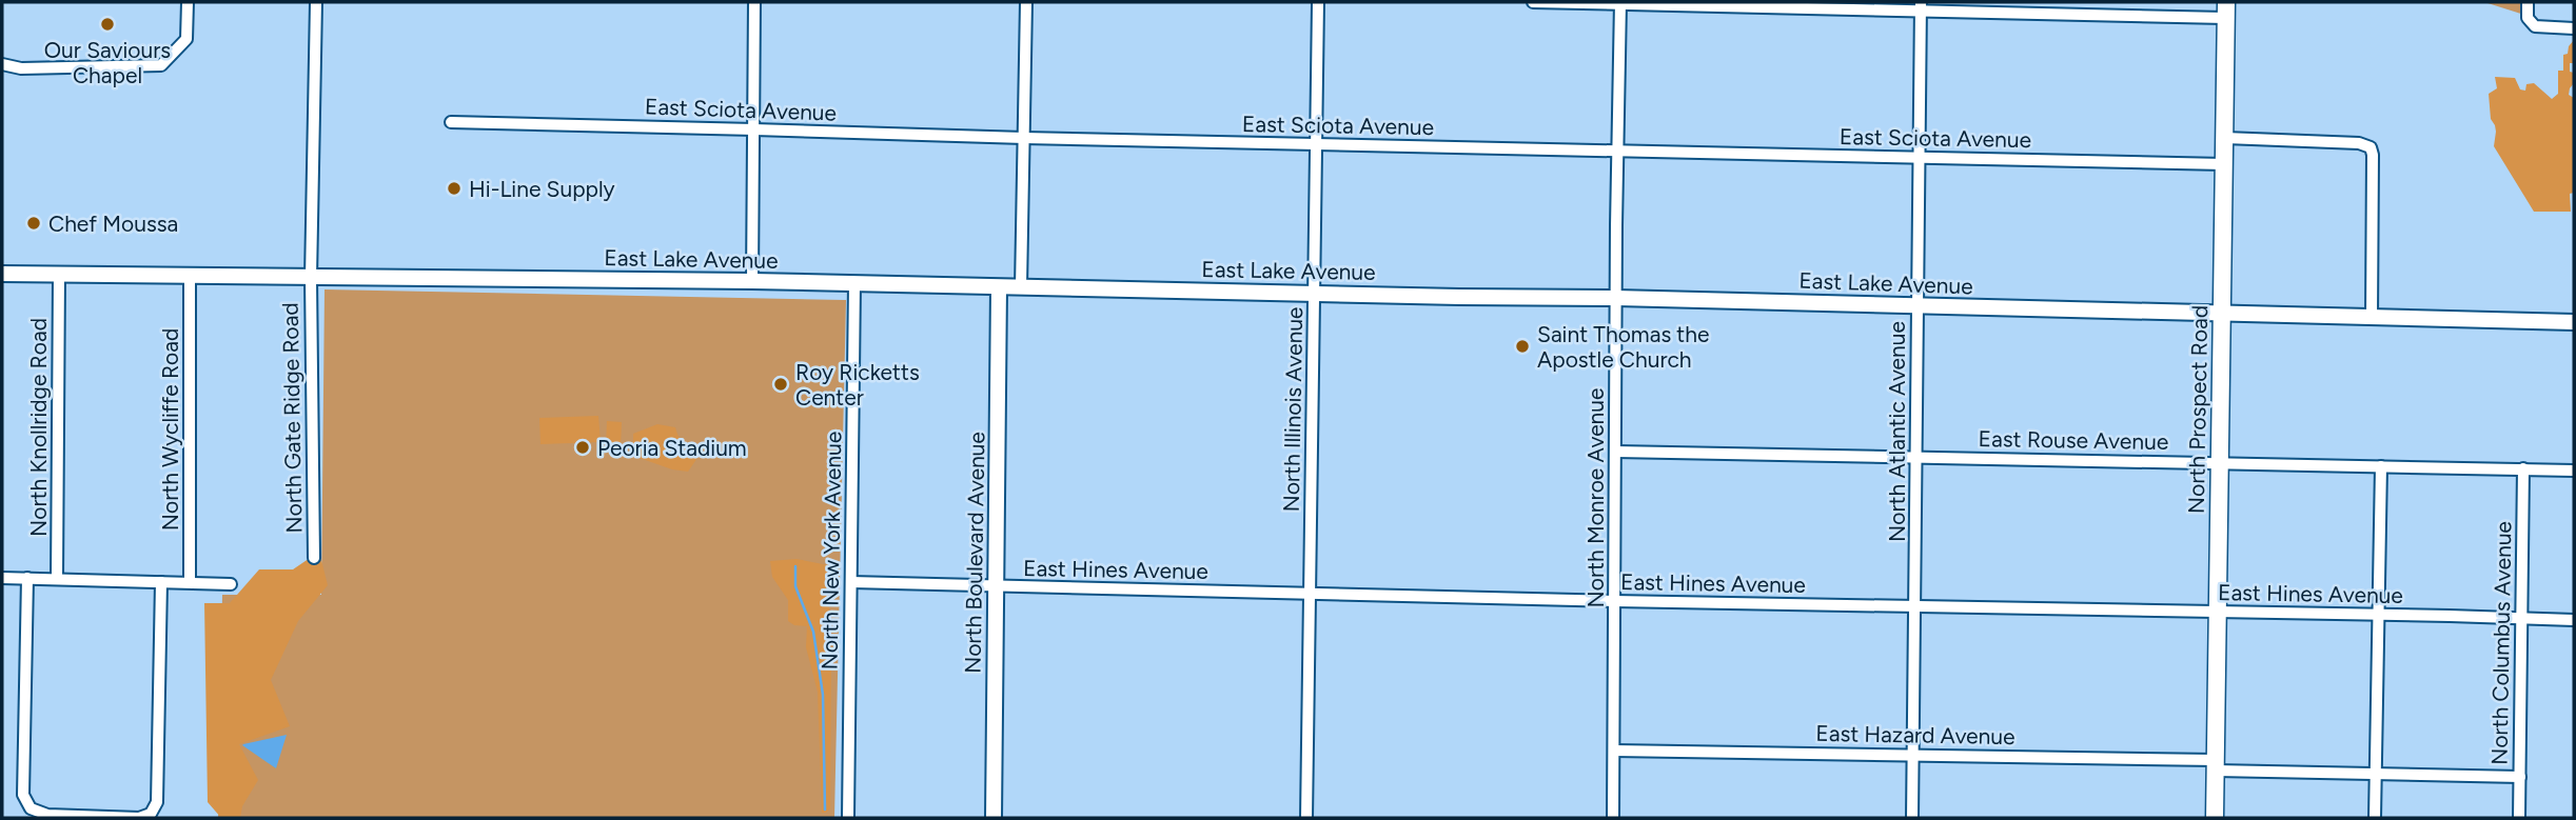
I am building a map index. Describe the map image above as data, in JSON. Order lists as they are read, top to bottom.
{
  "streets": {
    "main road": ["North Prospect Road"],
    "street": [
      "East Sciota Avenue",
      "East Lake Avenue",
      "North Illinois Avenue",
      "North Gate Ridge Road",
      "North Knollridge Road",
      "North Wycliffe Road",
      "North Atlantic Avenue",
      "East Rouse Avenue",
      "North Monroe Avenue",
      "North New York Avenue",
      "North Boulevard Avenue",
      "East Hines Avenue",
      "North Columbus Avenue",
      "East Hazard Avenue"
    ]
  },
  "crossings": [
    ["East Sciota Avenue", "North Illinois Avenue"],
    ["East Sciota Avenue", "North Prospect Road"],
    ["East Sciota Avenue", "North Atlantic Avenue"],
    ["East Sciota Avenue", "North Monroe Avenue"],
    ["East Lake Avenue", "North Illinois Avenue"],
    ["East Lake Avenue", "North Prospect Road"],
    ["East Lake Avenue", "North Gate Ridge Road"],
    ["East Lake Avenue", "North Knollridge Road"],
    ["East Lake Avenue", "North Wycliffe Road"],
    ["East Lake Avenue", "North Atlantic Avenue"],
    ["East Lake Avenue", "North Monroe Avenue"],
    ["East Lake Avenue", "North New York Avenue"],
    ["East Lake Avenue", "North Boulevard Avenue"],
    ["North Illinois Avenue", "East Hines Avenue"],
    ["North Prospect Road", "East Rouse Avenue"],
    ["North Prospect Road", "East Hines Avenue"],
    ["North Prospect Road", "East Hazard Avenue"],
    ["North Atlantic Avenue", "East Rouse Avenue"],
    ["North Atlantic Avenue", "East Hines Avenue"],
    ["North Atlantic Avenue", "East Hazard Avenue"],
    ["East Rouse Avenue", "North Monroe Avenue"],
    ["East Rouse Avenue", "North Columbus Avenue"],
    ["North Monroe Avenue", "East Hines Avenue"],
    ["North Monroe Avenue", "East Hazard Avenue"],
    ["North New York Avenue", "East Hines Avenue"],
    ["North Boulevard Avenue", "East Hines Avenue"],
    ["East Hines Avenue", "North Columbus Avenue"],
    ["North Columbus Avenue", "East Hazard Avenue"]
  ],
  "places": [
    "Our Saviours Chapel",
    "Hi-Line Supply",
    "Chef Moussa",
    "Saint Thomas the Apostle Church",
    "Roy Ricketts Center",
    "Peoria Stadium"
  ]
}
